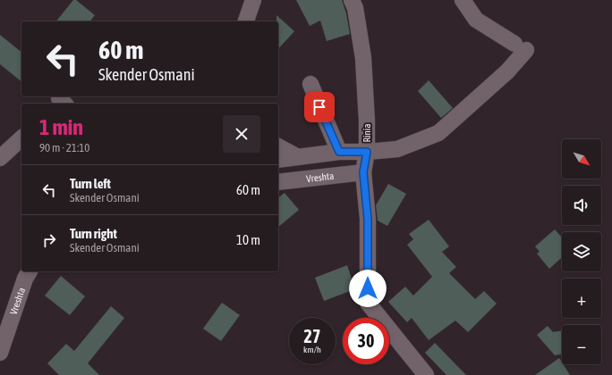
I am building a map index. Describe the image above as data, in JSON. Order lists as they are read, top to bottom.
{
  "streets": {
    "street": ["Rinia", "Vreshta"]
  },
  "crossings": [
    ["Rinia", "Vreshta"]
  ],
  "north": "bottom right",
  "page": {
    "turn": ["60 m", "Skender Osmani"],
    "heading": ["1 min", "90 m · 21:10"],
    "map_buttons": ["+", "−"],
    "list": [
      {
        "name": "Turn left",
        "note": "Skender Osmani",
        "value": "60 m"
      },
      {
        "name": "Turn right",
        "note": "Skender Osmani",
        "value": "10 m"
      }
    ],
    "speed": "27 km/h",
    "limit": "30"
  }
}
